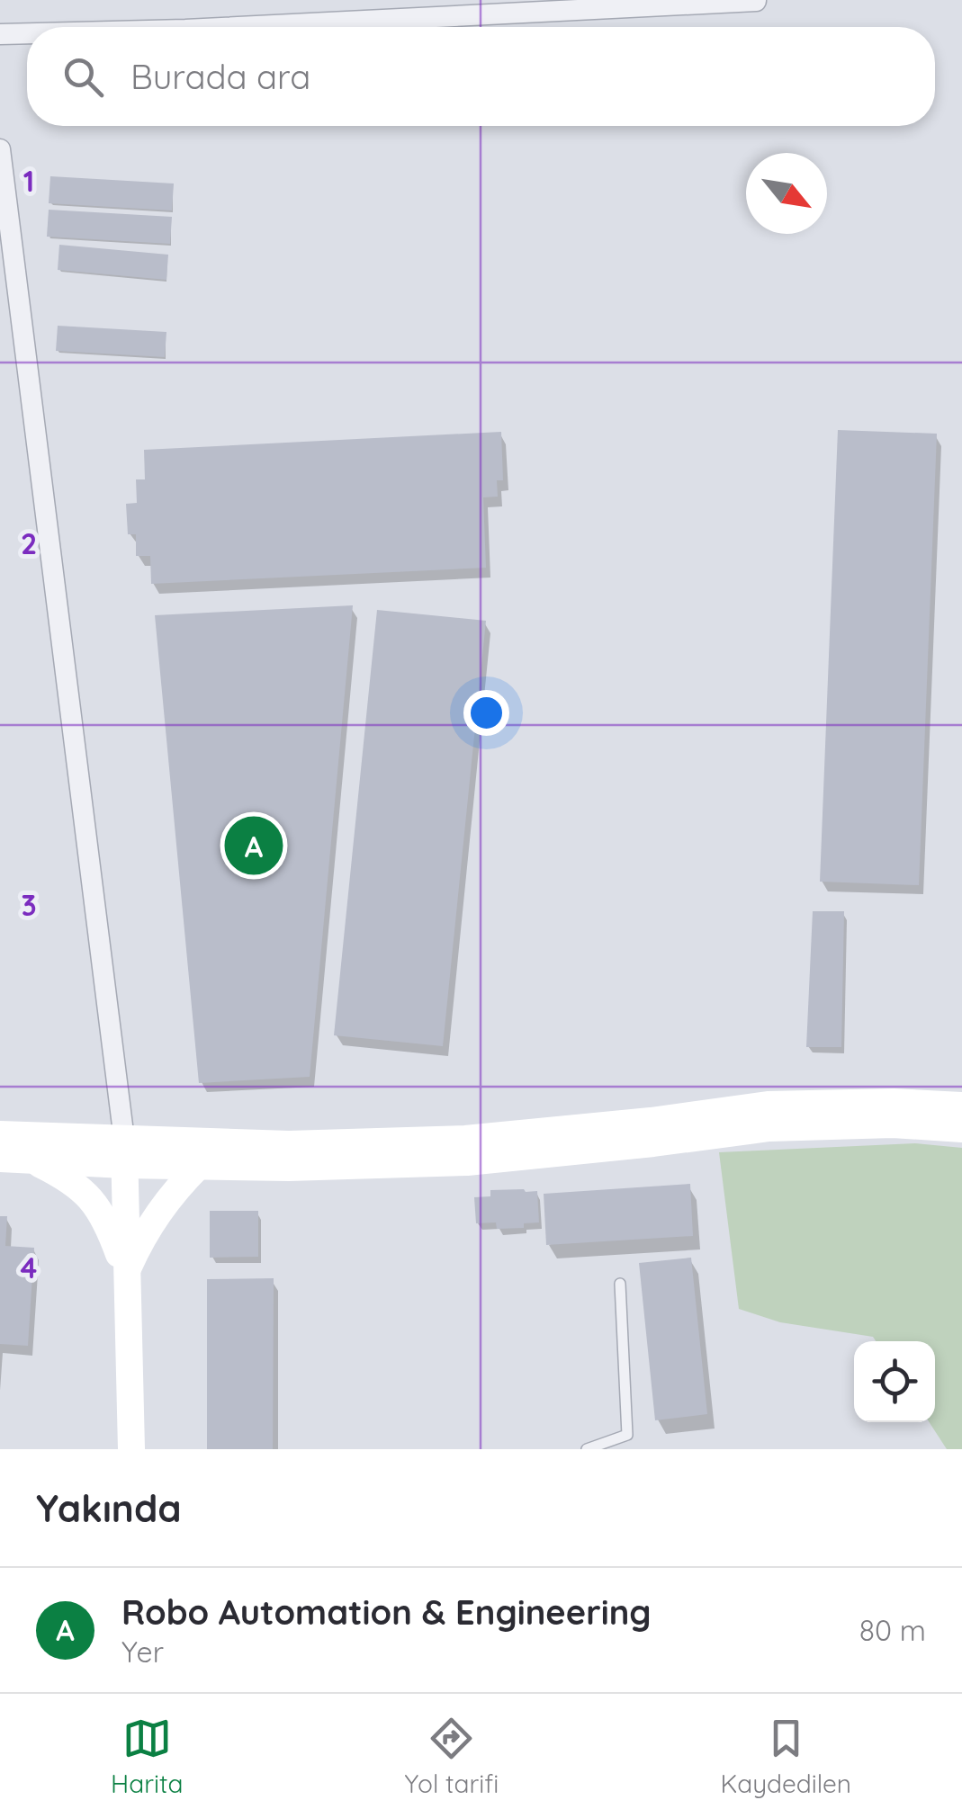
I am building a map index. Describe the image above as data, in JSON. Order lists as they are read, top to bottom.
{
  "north": "bottom right",
  "page": {
    "search": "Burada ara",
    "pins": "A",
    "heading": "Yakında",
    "list": [
      {
        "mark": "A",
        "name": "Robo Automation & Engineering",
        "note": "Yer",
        "value": "80 m"
      }
    ],
    "nav": ["Harita", "Yol tarifi", "Kaydedilen"]
  },
  "grid": {
    "rows": [
      "1",
      "2",
      "3",
      "4"
    ]
  }
}
